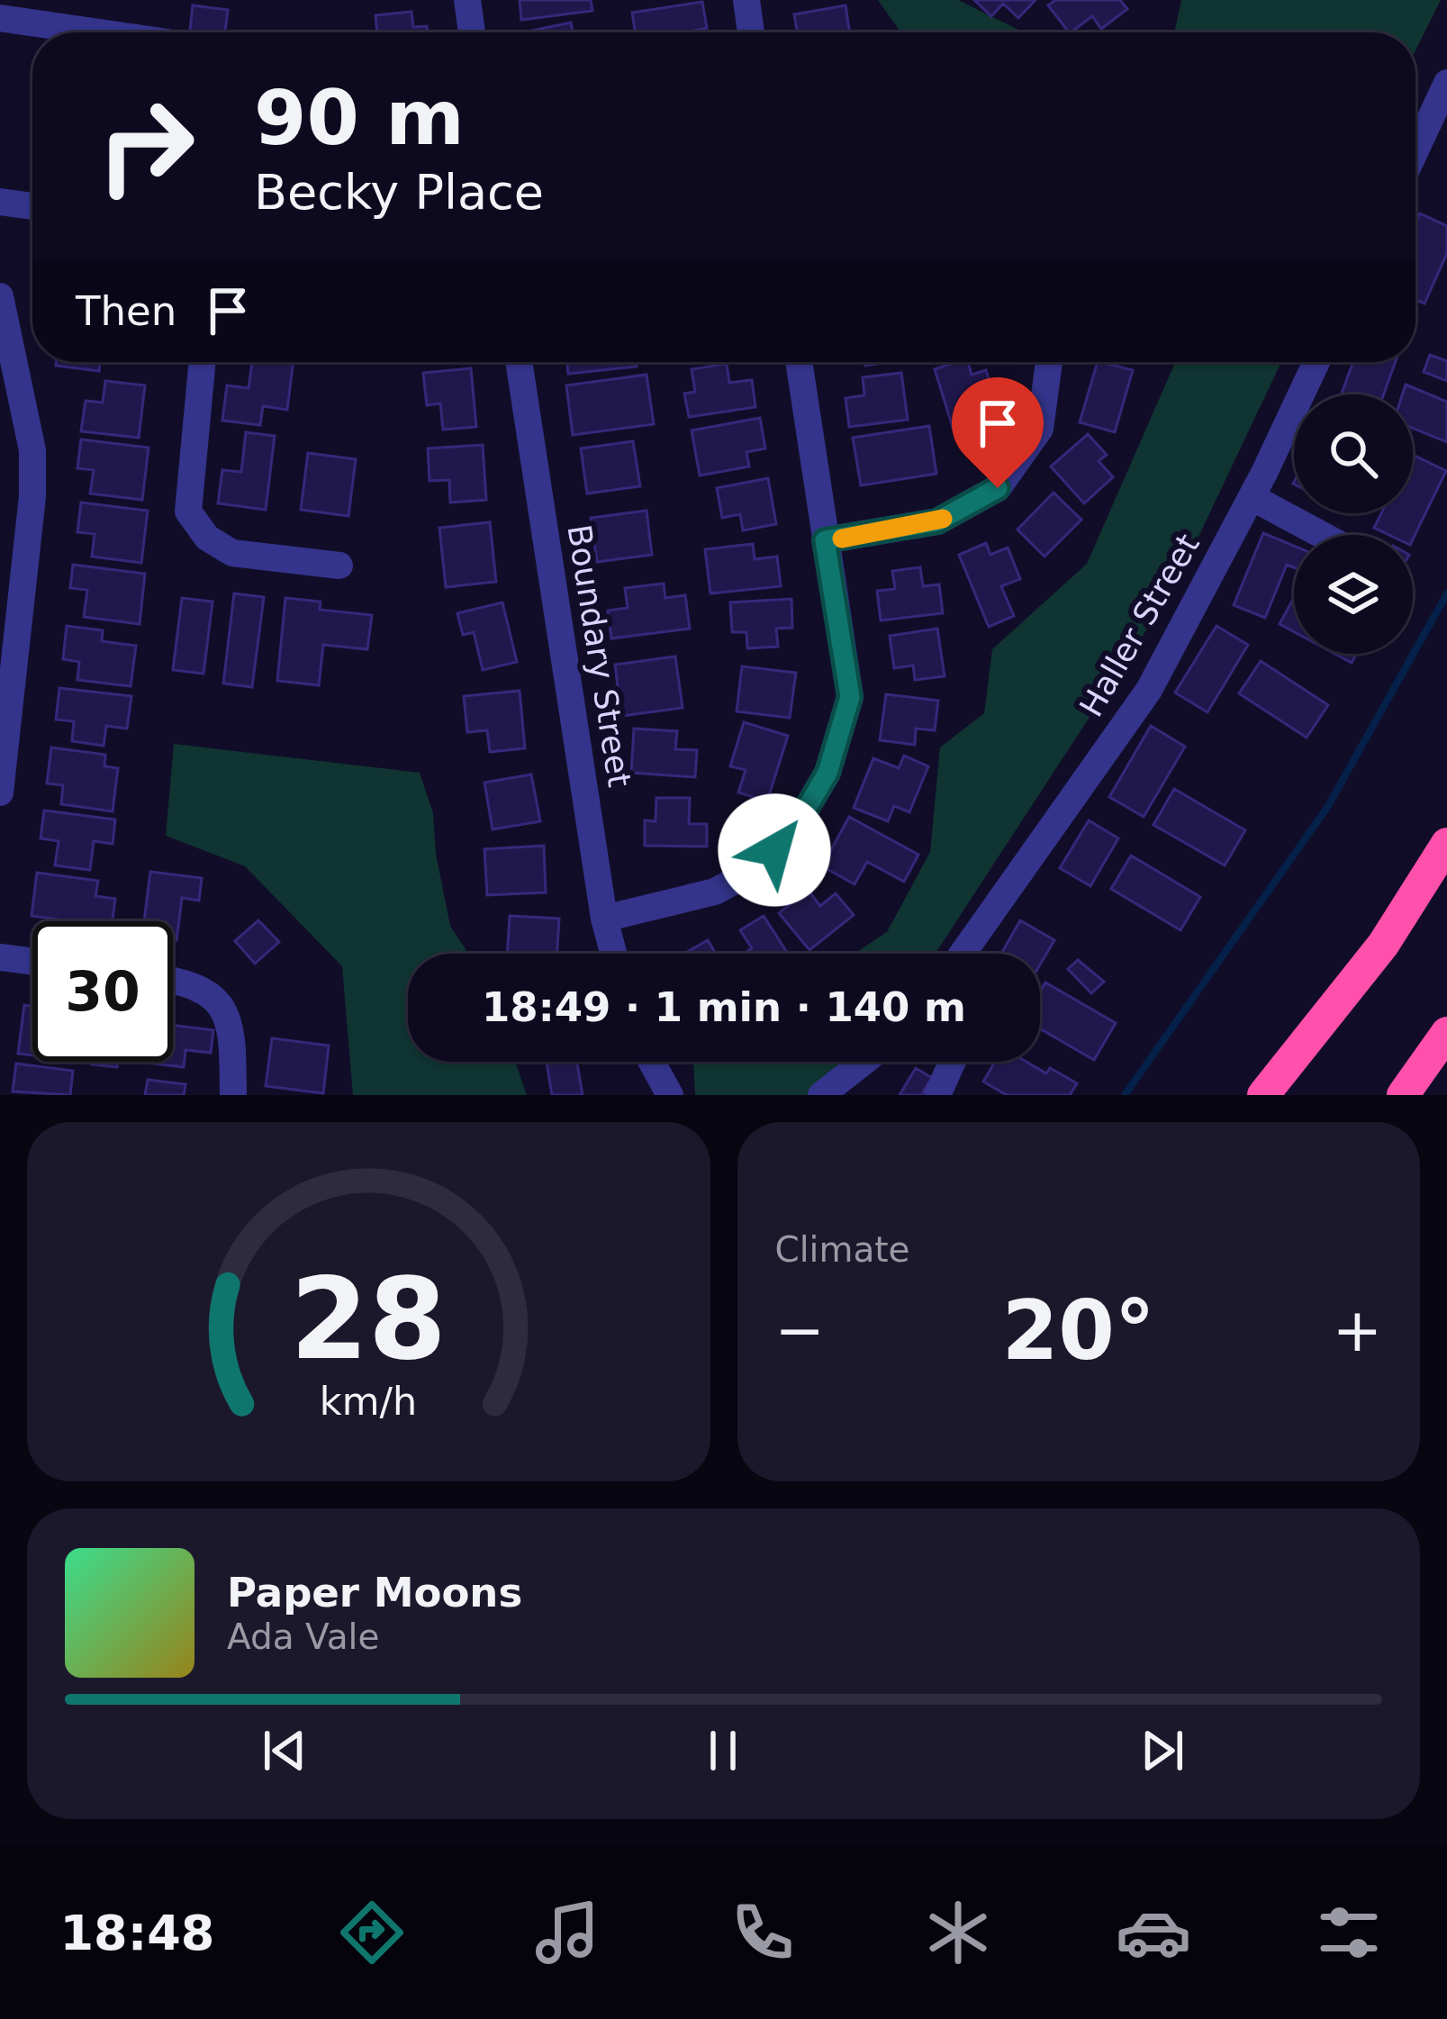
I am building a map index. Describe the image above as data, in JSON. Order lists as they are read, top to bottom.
{
  "streets": {
    "street": ["Haller Street", "Boundary Street"]
  },
  "page": {
    "turn": ["90 m", "Becky Place"],
    "then": "Then",
    "limit": "30",
    "trip": "18:49 · 1 min · 140 m",
    "tile": "Climate",
    "heat": ["−", "20°", "+"],
    "song": ["Paper Moons", "Ada Vale"],
    "tabs": "18:48",
    "gauge": ["28", "km/h"]
  }
}
